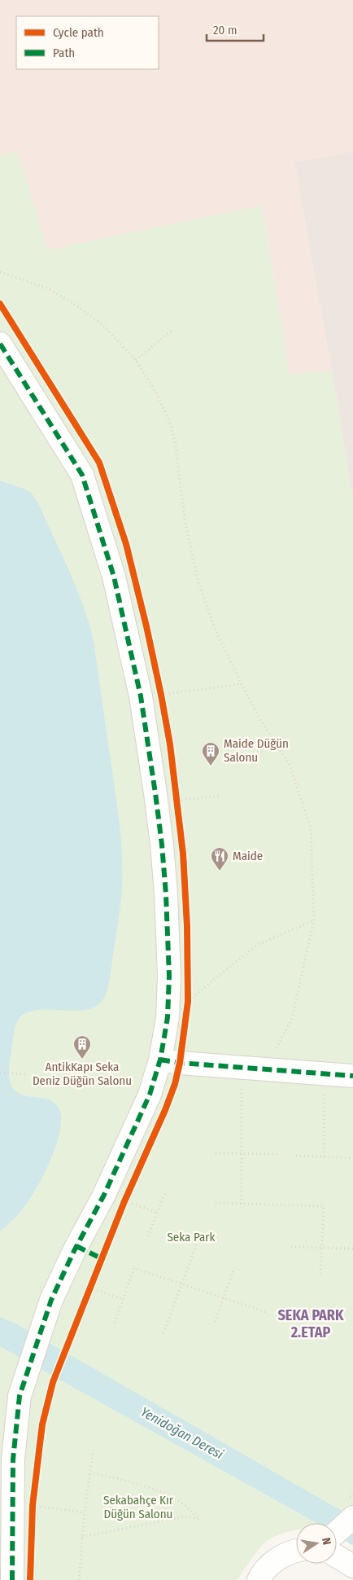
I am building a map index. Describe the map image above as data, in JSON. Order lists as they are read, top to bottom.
{
  "districts": ["SEKA PARK 2.ETAP"],
  "water": ["Yenidoğan Deresi"],
  "parks": ["Seka Park", "Sekabahçe Kır Düğün Salonu"],
  "places": {
    "building": ["Maide Düğün Salonu", "AntikKapı Seka Deniz Düğün Salonu"],
    "restaurant": ["Maide"]
  },
  "legend": ["Cycle path", "Path"],
  "scale_bar": "20 m",
  "north": "right"
}
